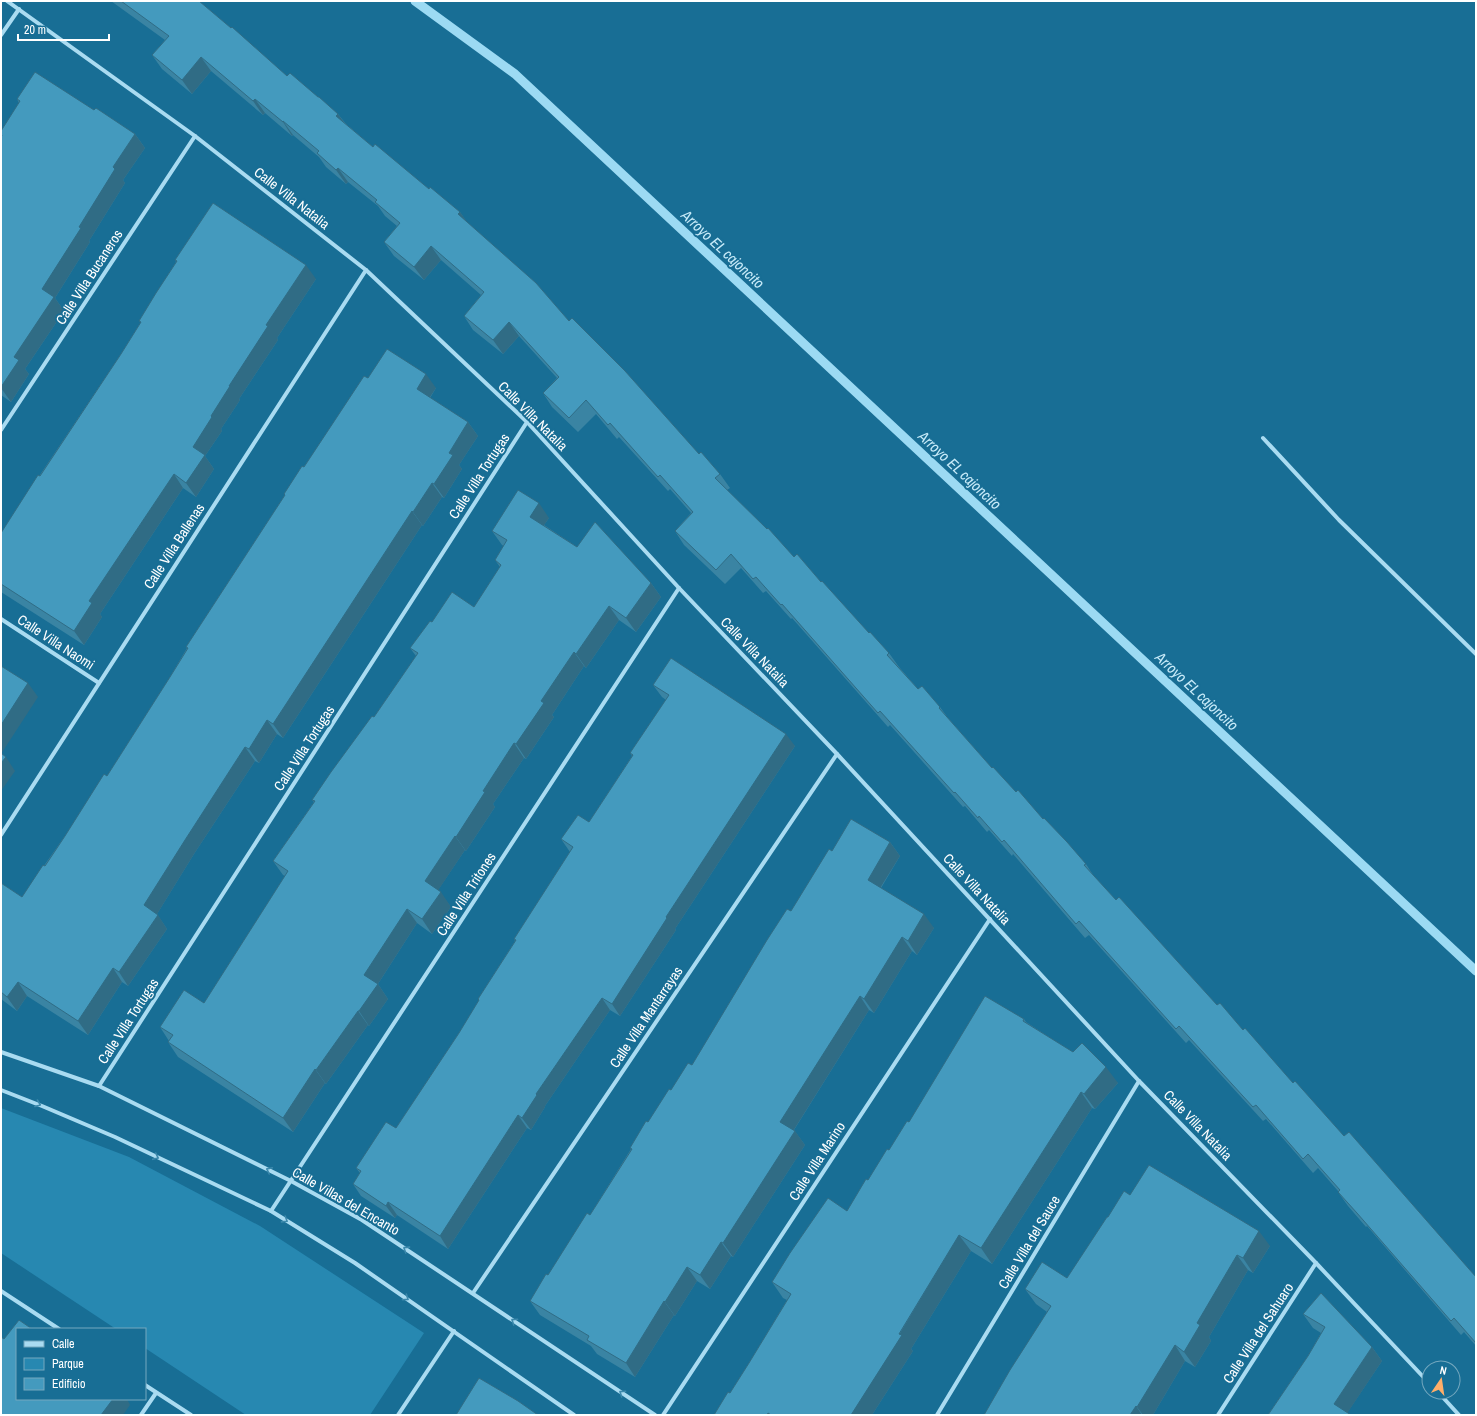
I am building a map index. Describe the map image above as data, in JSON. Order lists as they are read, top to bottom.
{
  "streets": {
    "street": [
      "Calle Villa Natalia",
      "Calle Villa Bucaneros",
      "Calle Villa Tortugas",
      "Calle Villa Ballenas",
      "Calle Villa Naomi",
      "Calle Villa Tritones",
      "Calle Villa Mantarrayas",
      "Calle Villa Marino",
      "Calle Villas del Encanto",
      "Calle Villa del Sauce",
      "Calle Villa del Sahuaro"
    ]
  },
  "crossings": [
    ["Calle Villa Natalia", "Calle Villa Bucaneros"],
    ["Calle Villa Natalia", "Calle Villa Tortugas"],
    ["Calle Villa Natalia", "Calle Villa Ballenas"],
    ["Calle Villa Natalia", "Calle Villa Tritones"],
    ["Calle Villa Natalia", "Calle Villa Mantarrayas"],
    ["Calle Villa Natalia", "Calle Villa Marino"],
    ["Calle Villa Natalia", "Calle Villa del Sauce"],
    ["Calle Villa Natalia", "Calle Villa del Sahuaro"],
    ["Calle Villa Tortugas", "Calle Villas del Encanto"],
    ["Calle Villa Ballenas", "Calle Villa Naomi"],
    ["Calle Villa Tritones", "Calle Villas del Encanto"],
    ["Calle Villa Mantarrayas", "Calle Villas del Encanto"]
  ],
  "one_way": ["Calle Villas del Encanto"],
  "water": ["Arroyo EL cajoncito"],
  "legend": ["Calle", "Parque", "Edificio"],
  "scale_bar": "20 m",
  "north": "top"
}
